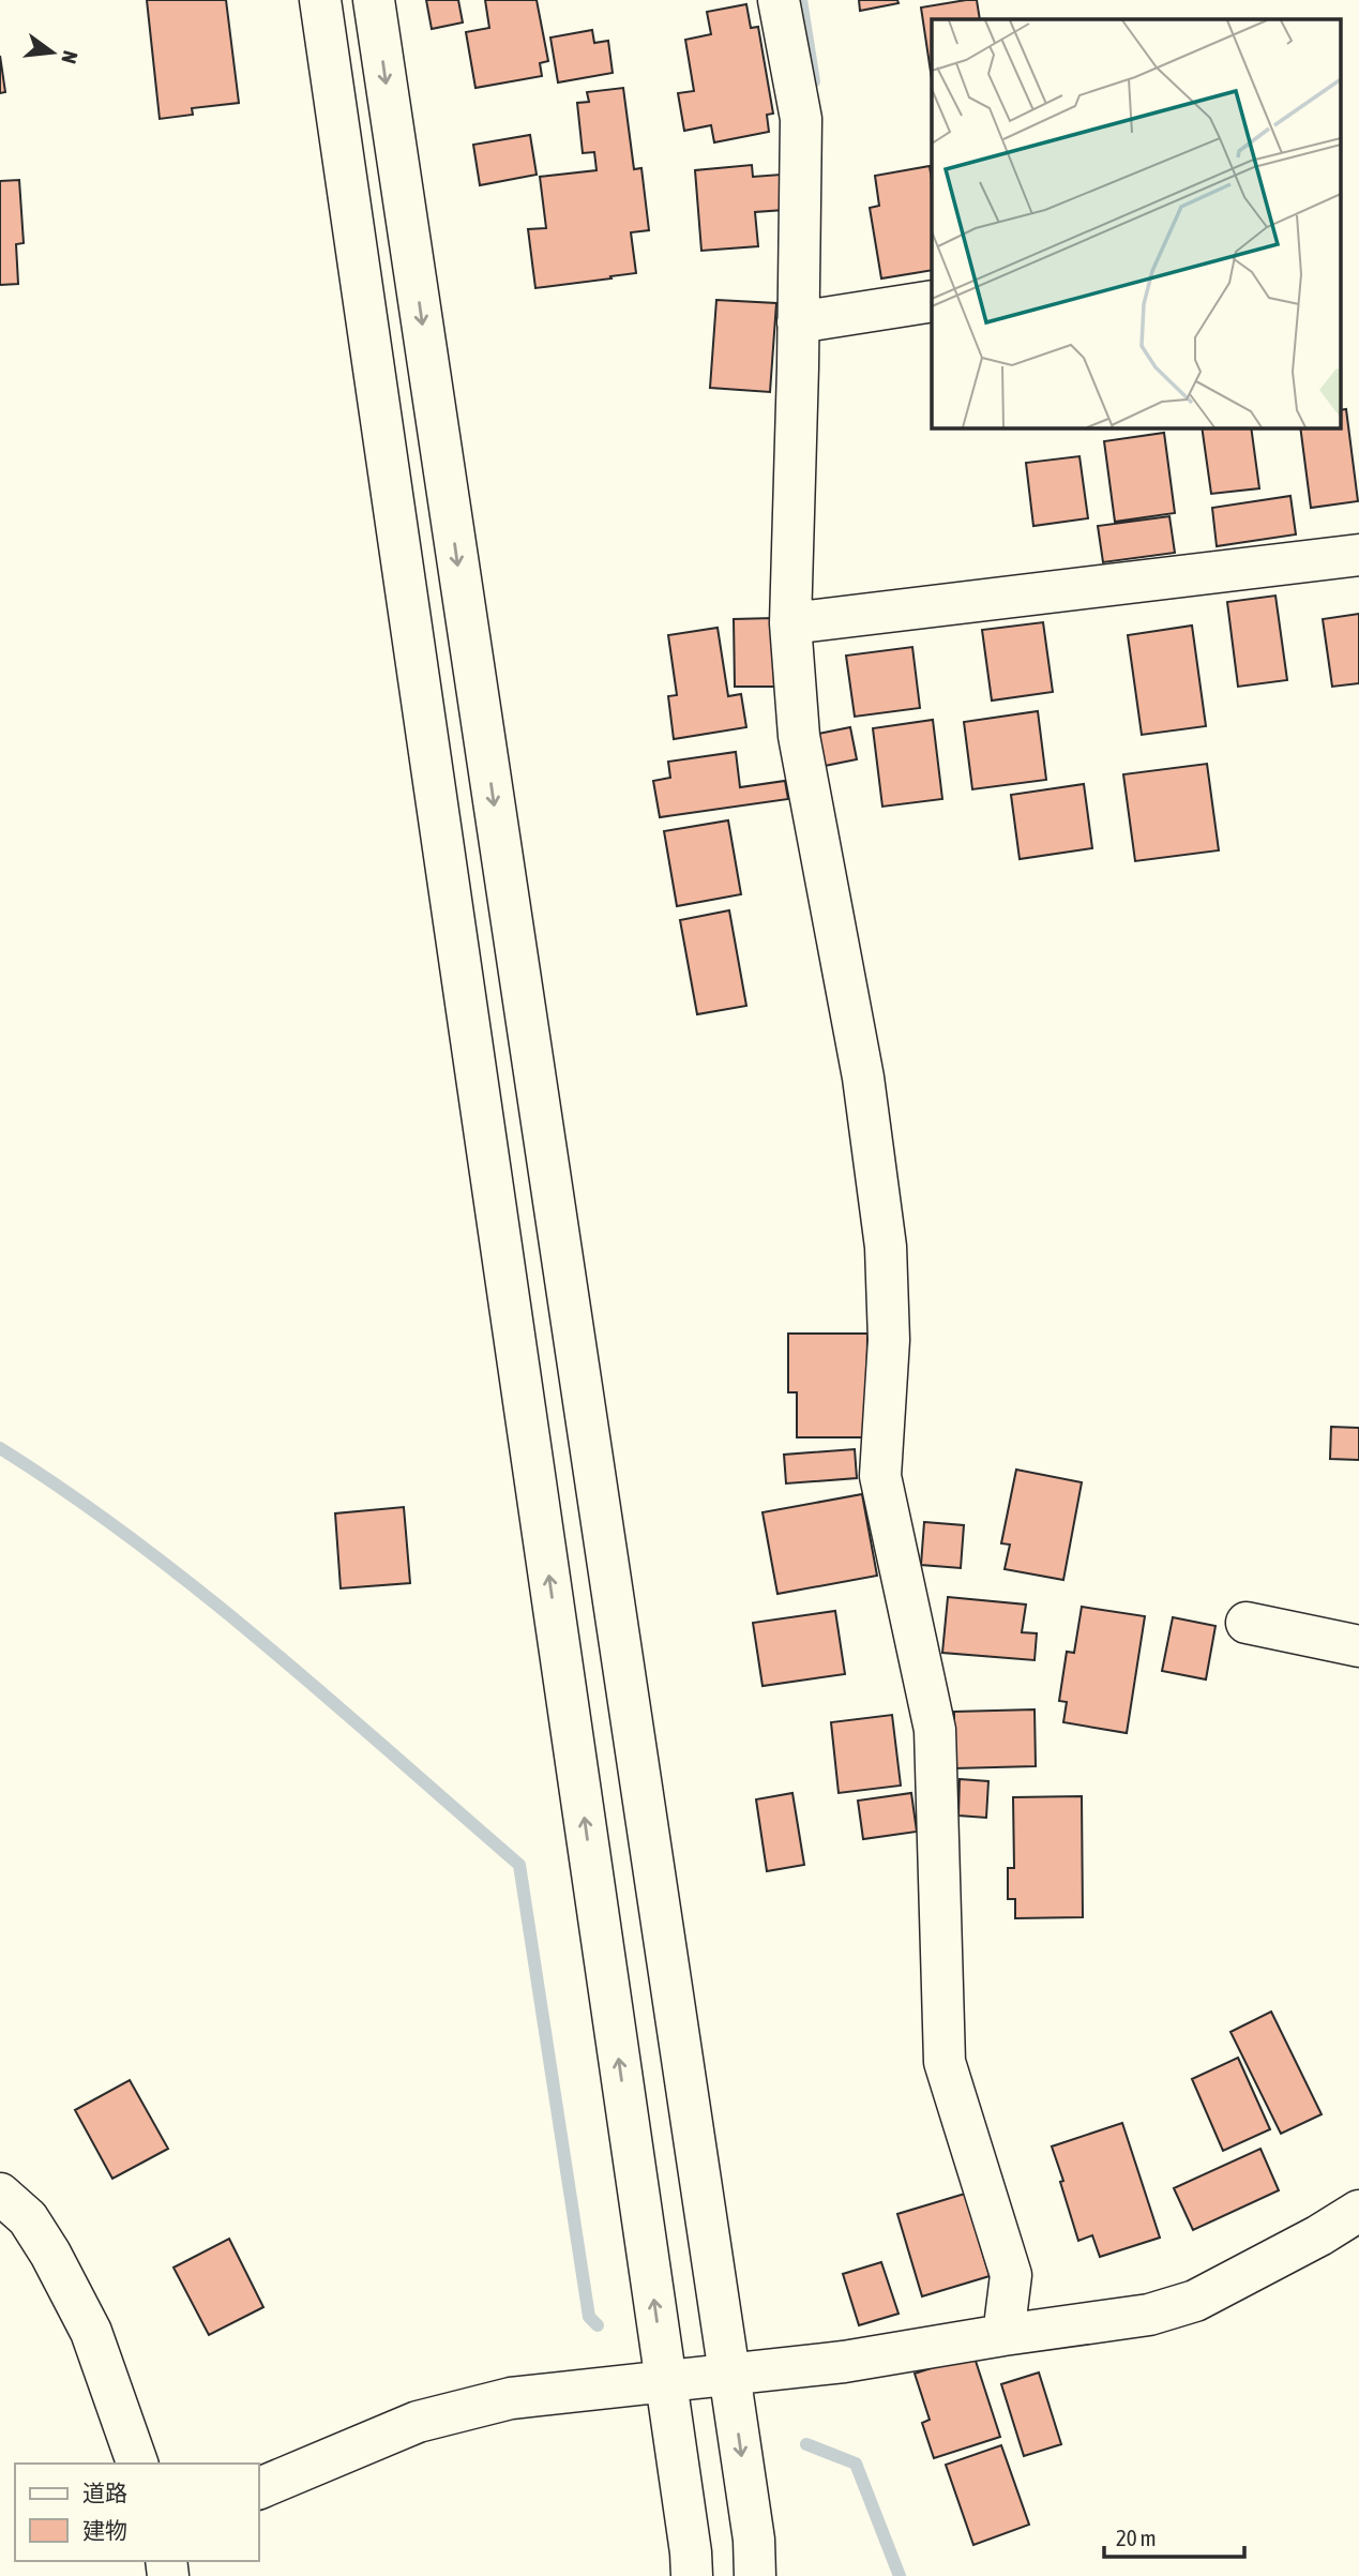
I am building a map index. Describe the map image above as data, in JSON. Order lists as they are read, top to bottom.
{
  "legend": ["道路", "建物"],
  "scale_bar": "20 m",
  "north": "right"
}
